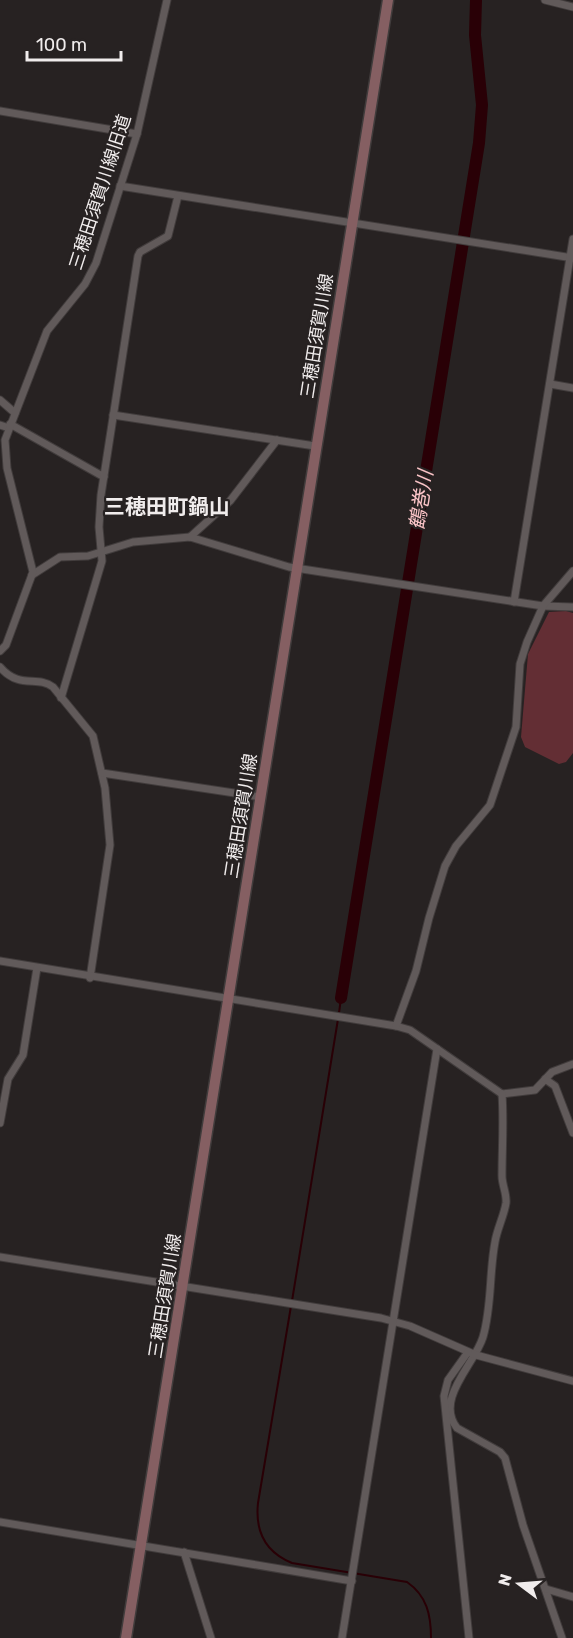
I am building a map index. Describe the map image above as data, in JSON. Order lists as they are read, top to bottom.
{
  "streets": {
    "main road": ["三穂田須賀川線"],
    "street": ["三穂田須賀川線旧道"]
  },
  "districts": ["三穂田町鍋山"],
  "water": ["鶴巻川"],
  "scale_bar": "100 m",
  "north": "left"
}
